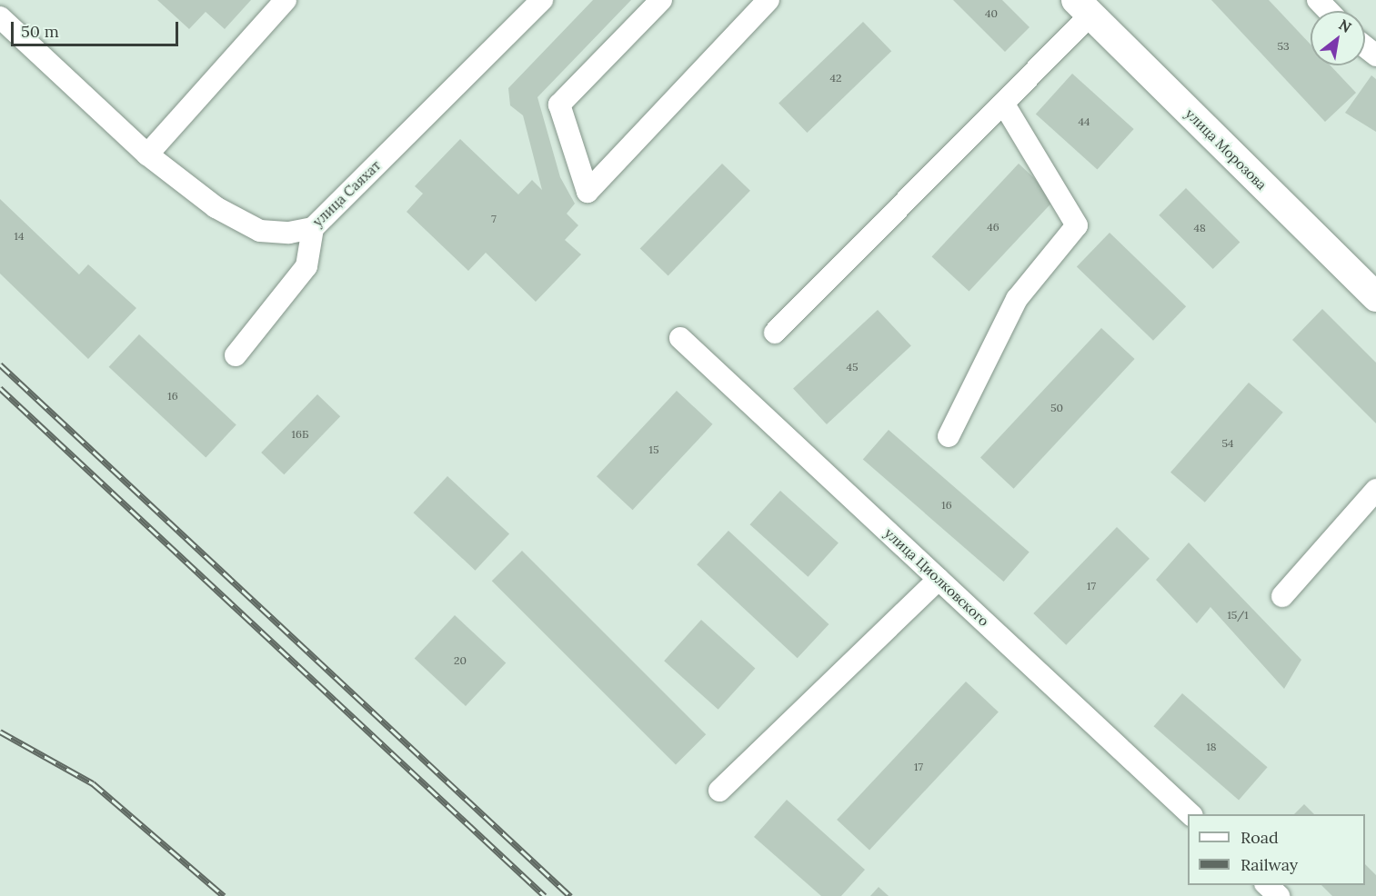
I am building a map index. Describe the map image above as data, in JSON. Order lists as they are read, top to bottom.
{
  "streets": {
    "main road": ["улица Морозова"],
    "street": ["улица Саяхат", "улица Циолковского"]
  },
  "house_numbers": [
    "40",
    "53",
    "42",
    "44",
    "7",
    "46",
    "48",
    "14",
    "45",
    "16",
    "50",
    "16Б",
    "54",
    "15",
    "16",
    "17",
    "15/1",
    "20",
    "18",
    "17"
  ],
  "legend": ["Road", "Railway"],
  "scale_bar": "50 m",
  "north": "top right"
}
